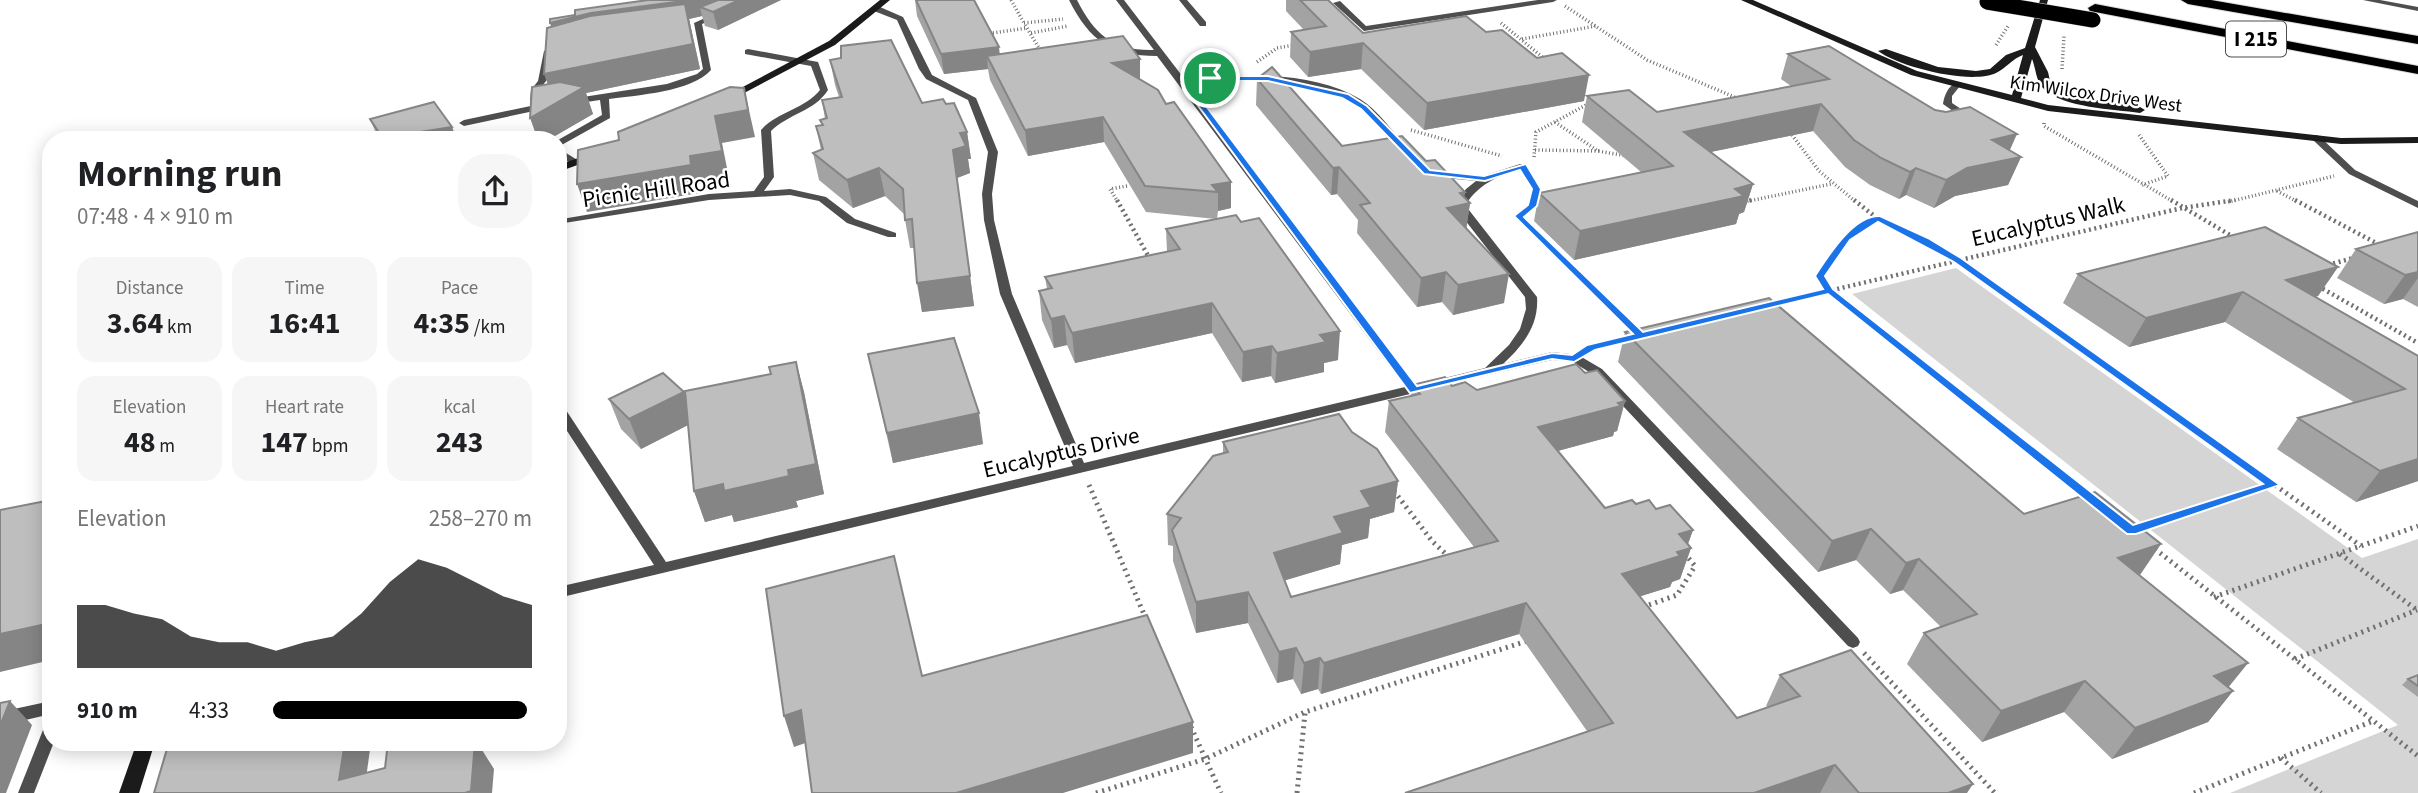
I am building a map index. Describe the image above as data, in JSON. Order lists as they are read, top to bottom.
{
  "streets": {
    "highway": ["I 215"],
    "street": ["Kim Wilcox Drive West"],
    "lane": ["Picnic Hill Road", "Eucalyptus Drive"],
    "path": ["Eucalyptus Walk"]
  },
  "page": {
    "heading": ["Morning run", "07:48 · 4 × 910 m"],
    "stats": [
      ["Distance", "3.64 km"],
      ["Time", "16:41"],
      ["Pace", "4:35 /km"],
      ["Elevation", "48 m"],
      ["Heart rate", "147 bpm"],
      ["kcal", "243"]
    ],
    "chart": ["Elevation", "258–270 m"],
    "list": [
      {
        "name": "910 m",
        "note": "4:33"
      }
    ]
  }
}
